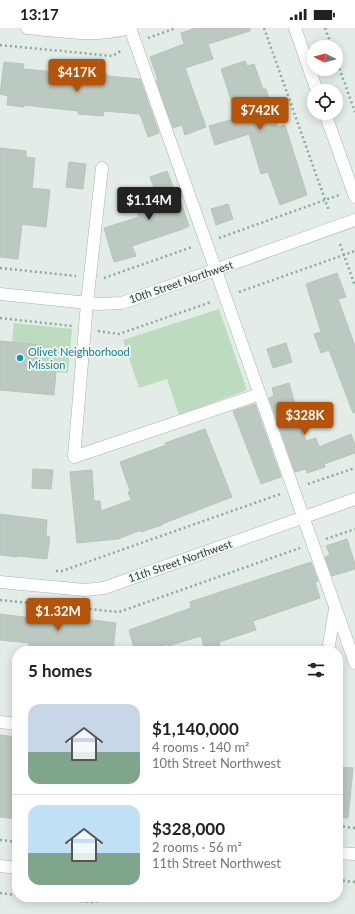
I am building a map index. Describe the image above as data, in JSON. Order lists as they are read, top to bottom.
{
  "streets": {
    "street": ["10th Street Northwest", "11th Street Northwest"]
  },
  "places": ["Olivet Neighborhood Mission"],
  "north": "left",
  "page": {
    "status": "13:17",
    "price": [
      "$417K",
      "$742K",
      "$1.14M",
      "$328K",
      "$1.32M"
    ],
    "heading": "5 homes",
    "list": [
      {
        "name": "$1,140,000",
        "note": "4 rooms · 140 m² · 10th Street Northwest"
      },
      {
        "name": "$328,000",
        "note": "2 rooms · 56 m² · 11th Street Northwest"
      }
    ]
  }
}
